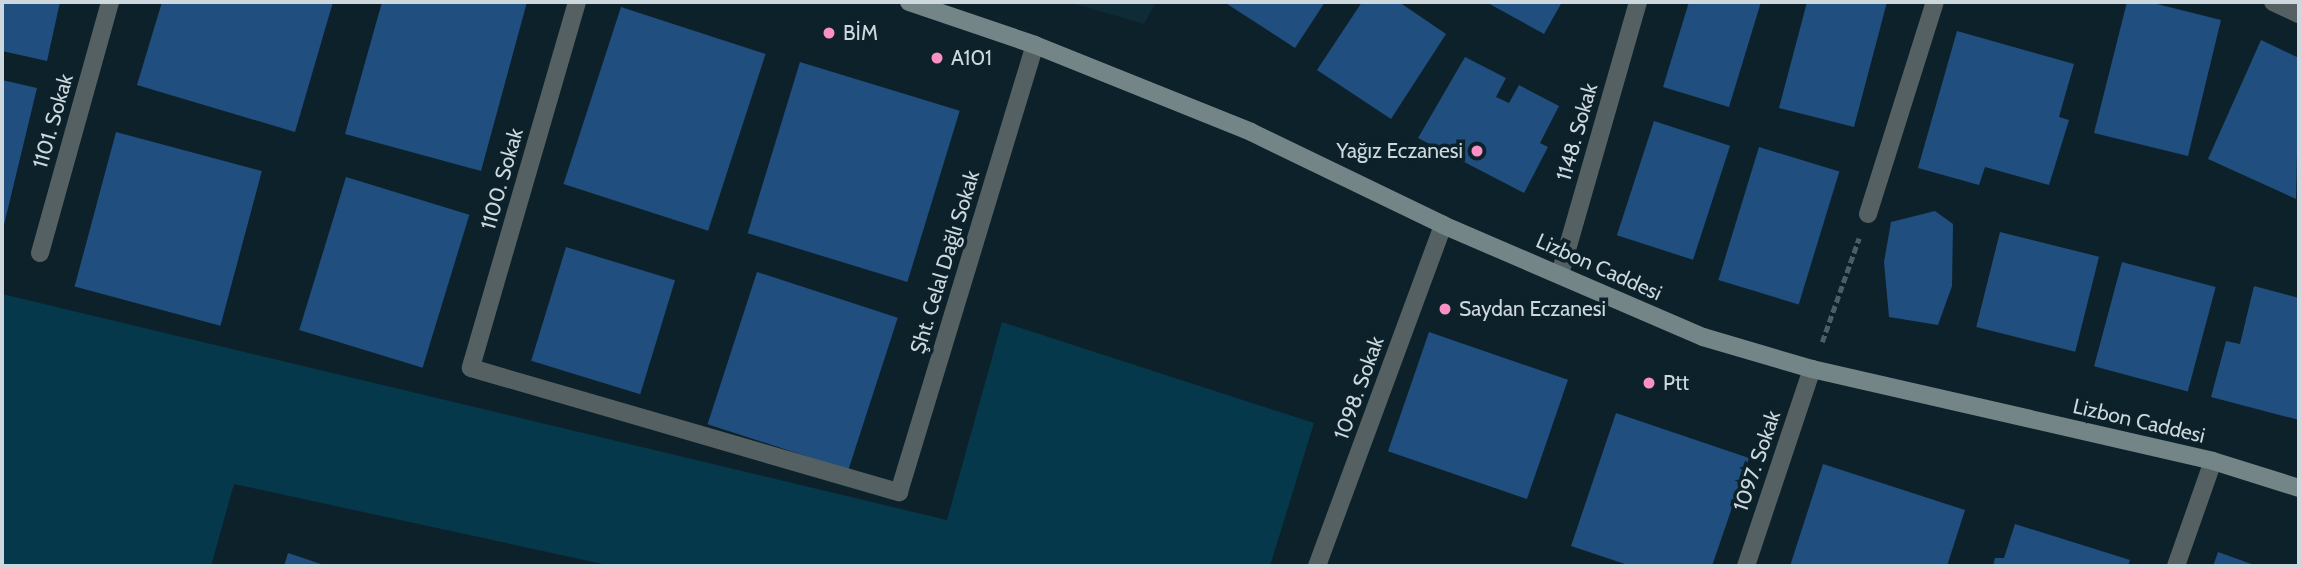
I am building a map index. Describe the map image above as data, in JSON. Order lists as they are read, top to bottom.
{
  "streets": {
    "main road": ["Lizbon Caddesi"],
    "street": [
      "1101. Sokak",
      "1148. Sokak",
      "1100. Sokak",
      "Şht. Celal Dağlı Sokak",
      "1098. Sokak",
      "1097. Sokak"
    ]
  },
  "crossings": [
    ["1148. Sokak", "Lizbon Caddesi"],
    ["1100. Sokak", "Şht. Celal Dağlı Sokak"],
    ["Şht. Celal Dağlı Sokak", "Lizbon Caddesi"],
    ["Lizbon Caddesi", "1098. Sokak"],
    ["Lizbon Caddesi", "1097. Sokak"]
  ],
  "places": [
    "BİM",
    "A101",
    "Yağız Eczanesi",
    "Saydan Eczanesi",
    "Ptt"
  ]
}
